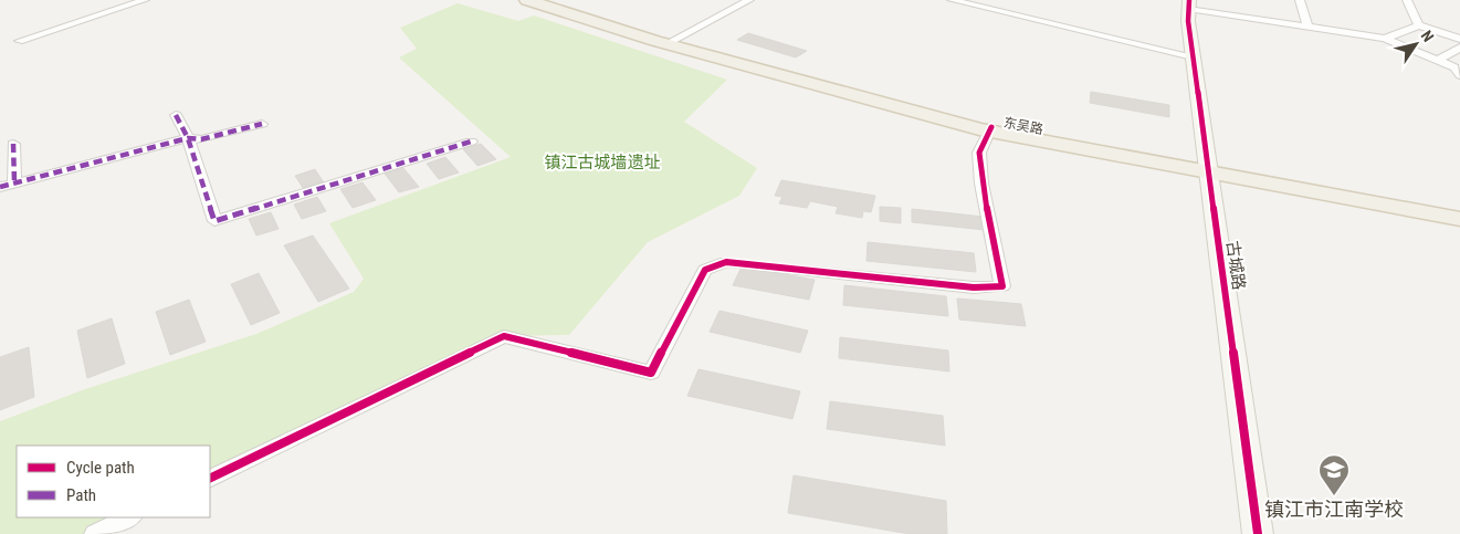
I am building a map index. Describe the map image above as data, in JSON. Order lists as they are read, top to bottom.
{
  "streets": {
    "main road": ["东吴路"],
    "street": ["古城路"]
  },
  "crossings": [
    ["东吴路", "古城路"]
  ],
  "parks": ["镇江古城墙遗址"],
  "places": {
    "school or university": ["镇江市江南学校"]
  },
  "legend": ["Cycle path", "Path"],
  "north": "top right"
}
